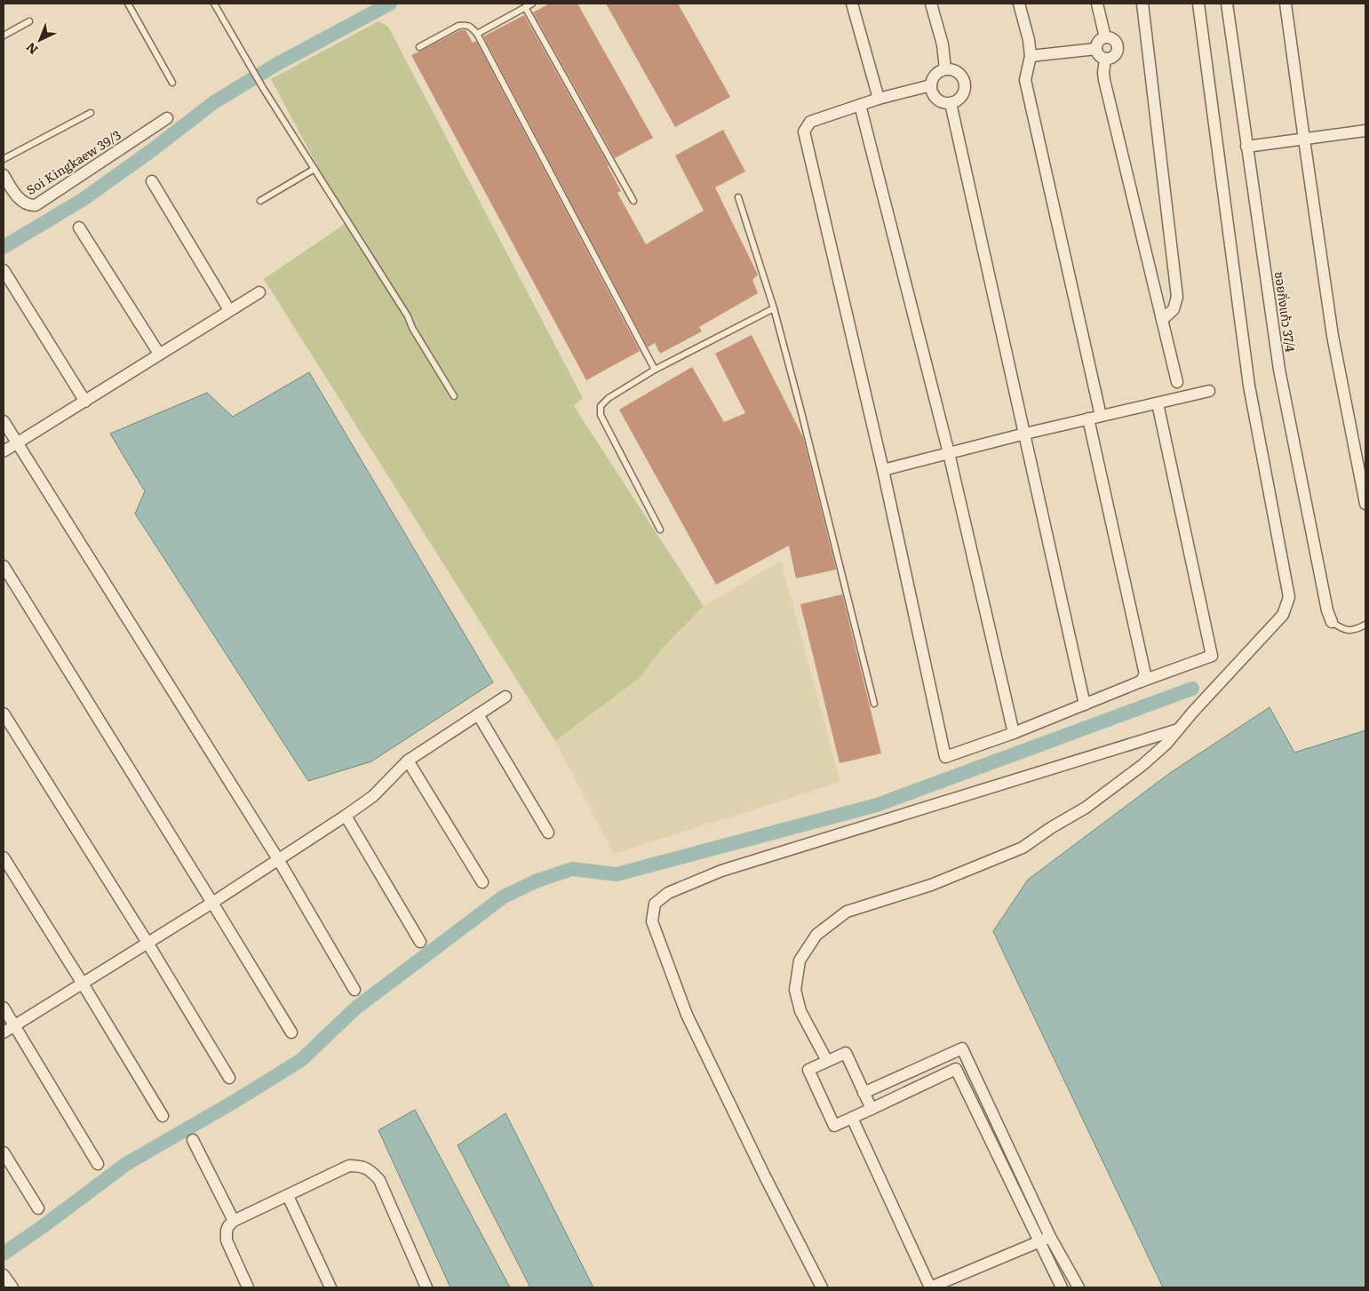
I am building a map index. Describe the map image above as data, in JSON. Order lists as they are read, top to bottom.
{
  "streets": {
    "street": ["Soi Kingkaew 39/3", "ซอยกิ่งแก้ว 37/4"]
  },
  "north": "bottom left"
}
